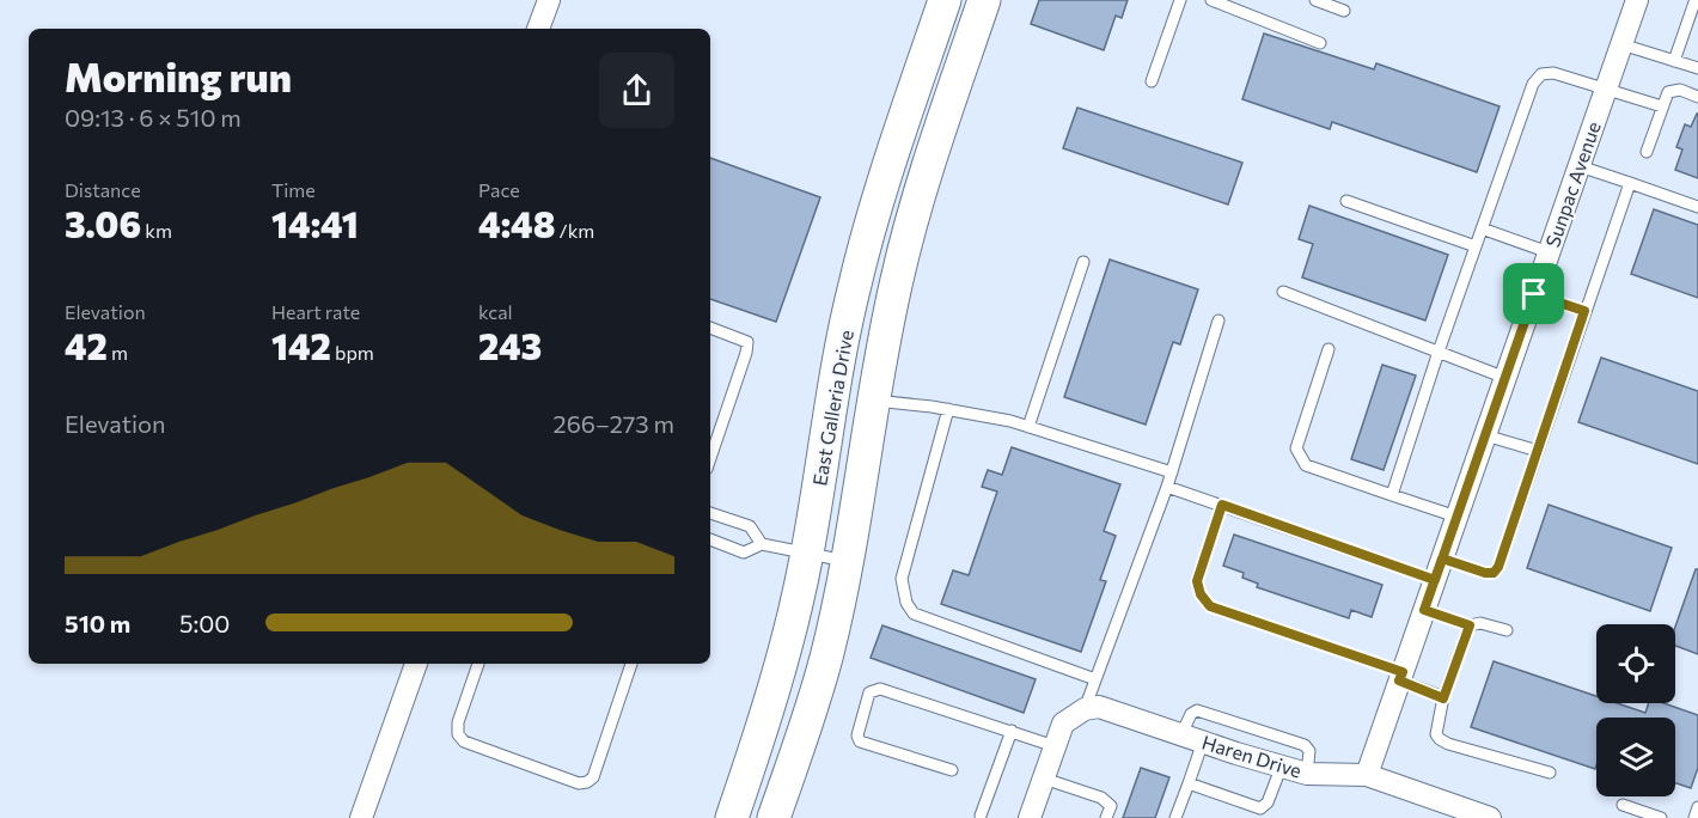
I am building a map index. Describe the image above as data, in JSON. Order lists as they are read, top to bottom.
{
  "streets": {
    "main road": ["East Galleria Drive"],
    "street": ["Sunpac Avenue", "Haren Drive"]
  },
  "crossings": [
    ["Sunpac Avenue", "Haren Drive"]
  ],
  "page": {
    "heading": ["Morning run", "09:13 · 6 × 510 m"],
    "stats": [
      ["Distance", "3.06 km"],
      ["Time", "14:41"],
      ["Pace", "4:48 /km"],
      ["Elevation", "42 m"],
      ["Heart rate", "142 bpm"],
      ["kcal", "243"]
    ],
    "chart": ["Elevation", "266–273 m"],
    "list": [
      {
        "name": "510 m",
        "note": "5:00"
      }
    ]
  }
}
